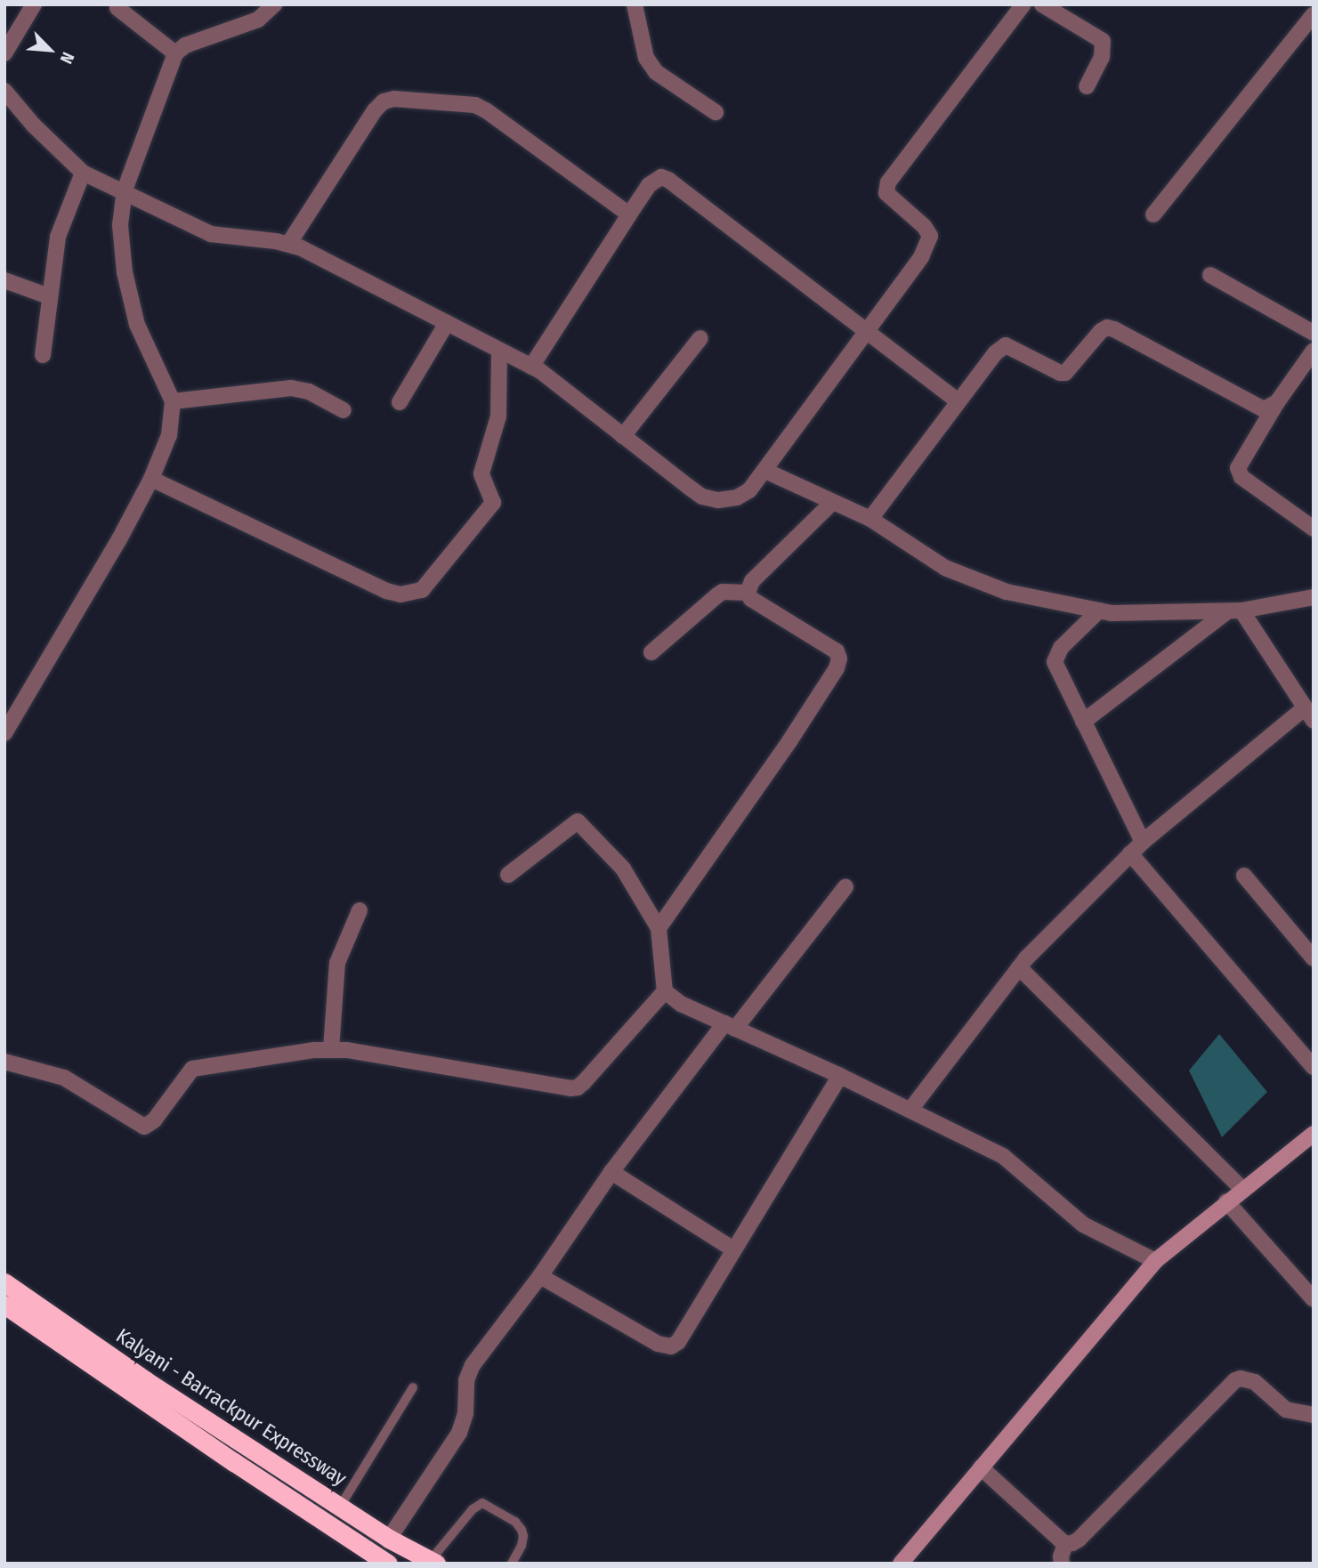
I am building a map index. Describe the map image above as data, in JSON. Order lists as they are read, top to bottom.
{
  "streets": {
    "highway": ["Kalyani - Barrackpur Expressway"]
  },
  "north": "bottom right"
}
